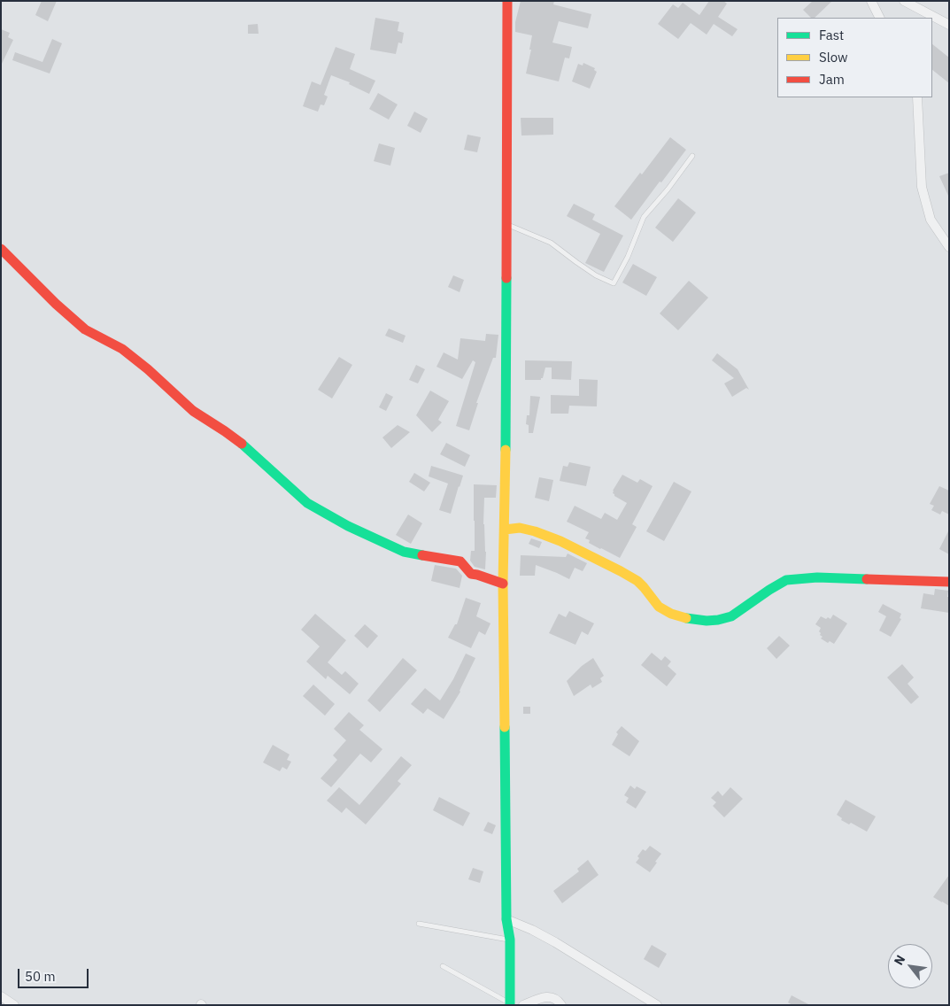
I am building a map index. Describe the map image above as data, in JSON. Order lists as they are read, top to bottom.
{
  "legend": ["Fast", "Slow", "Jam"],
  "scale_bar": "50 m",
  "north": "top left"
}
